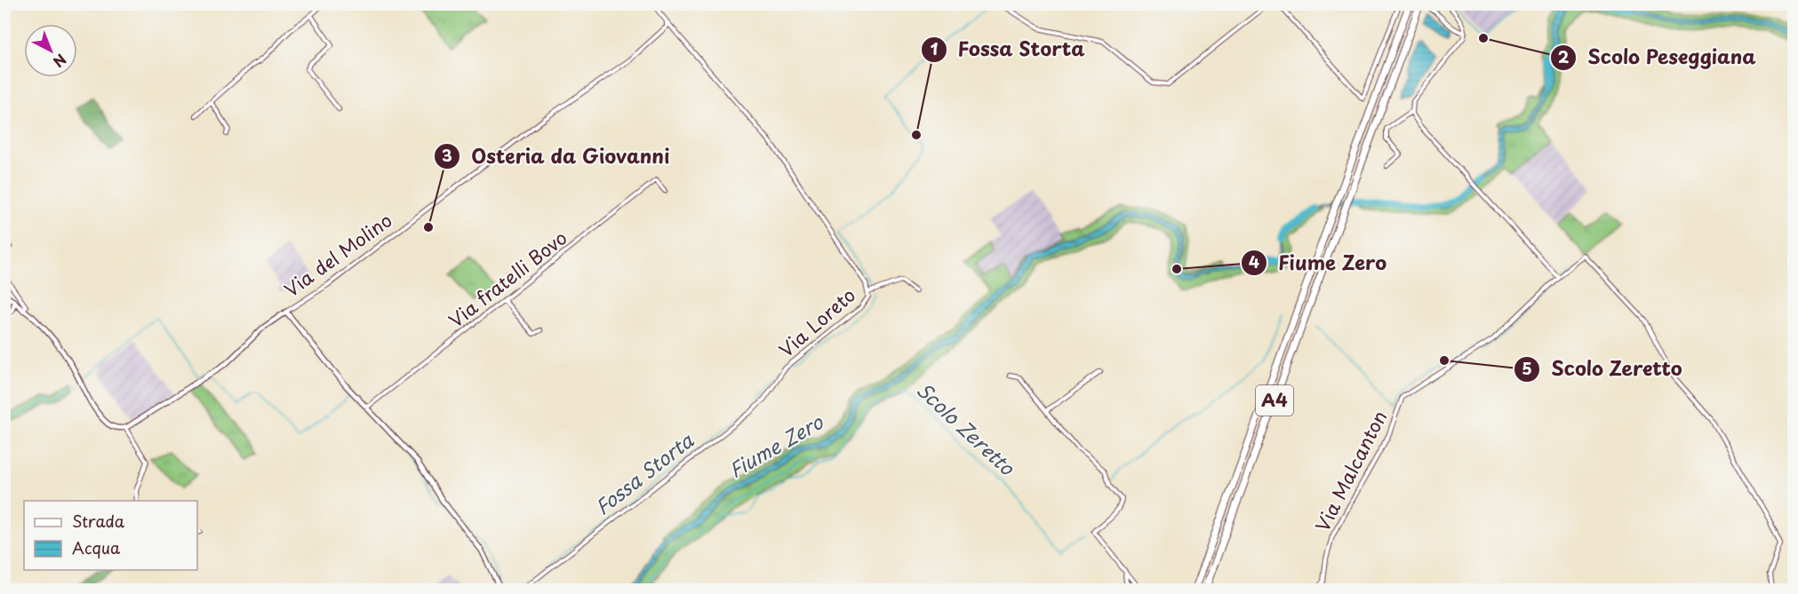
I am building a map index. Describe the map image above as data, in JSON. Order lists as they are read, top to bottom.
{
  "streets": {
    "highway": ["A4"],
    "street": [
      "Via del Molino",
      "Via fratelli Bovo",
      "Via Loreto",
      "Via Malcanton"
    ]
  },
  "crossings": [
    ["Via del Molino", "Via fratelli Bovo"],
    ["Via del Molino", "Via Loreto"]
  ],
  "water": ["Scolo Zeretto", "Fiume Zero", "Fossa Storta"],
  "places": [
    "Scolo Peseggiana",
    "Fossa Storta",
    "Osteria da Giovanni",
    "Fiume Zero",
    "Scolo Zeretto"
  ],
  "legend": ["Strada", "Acqua"],
  "north": "bottom right"
}
